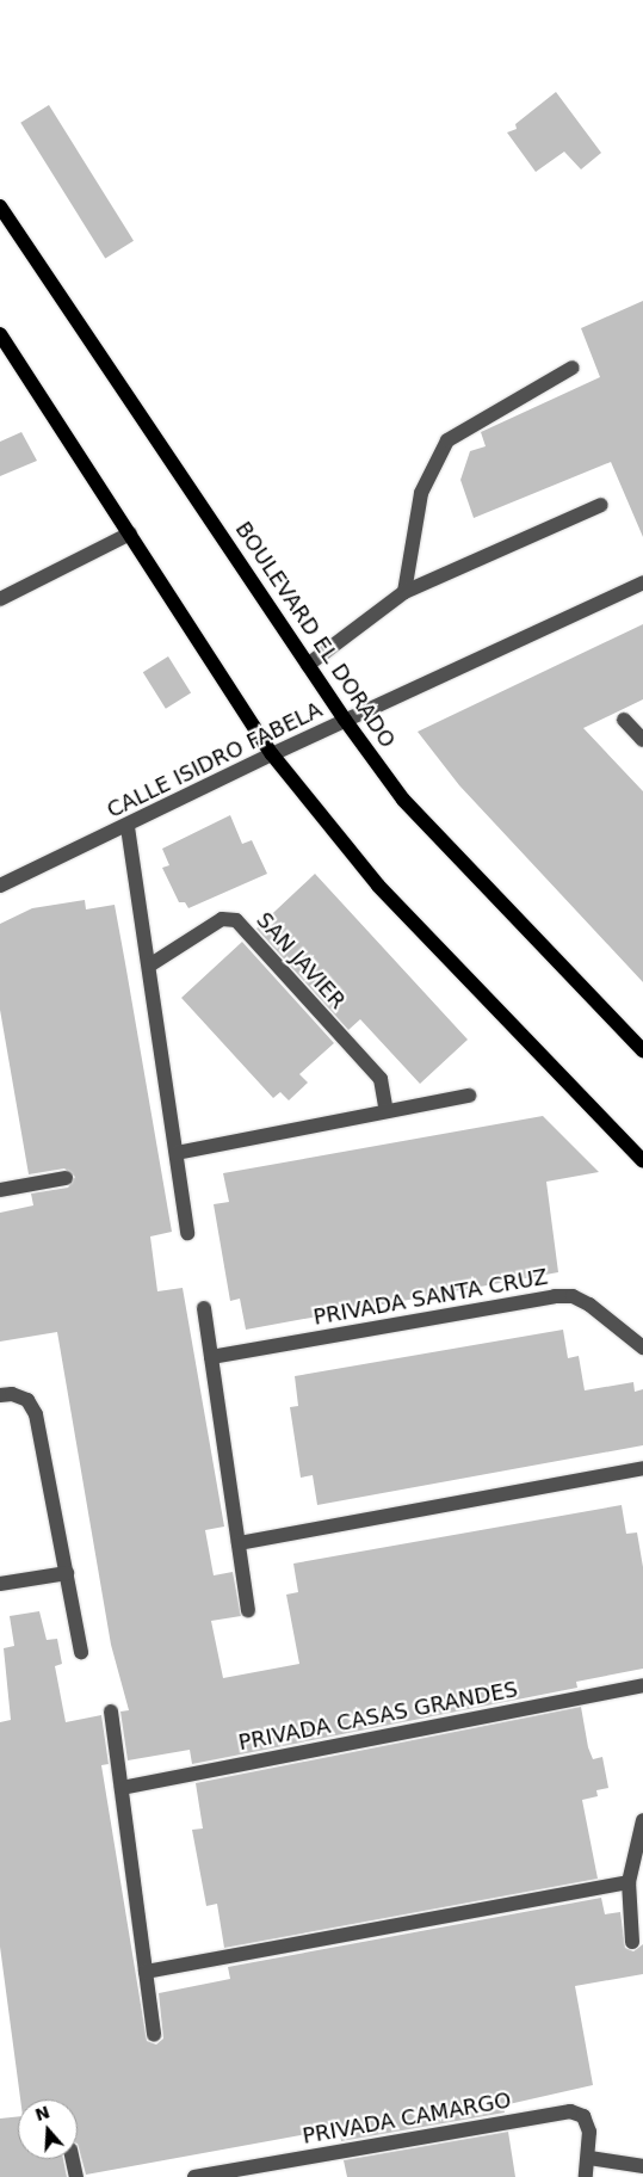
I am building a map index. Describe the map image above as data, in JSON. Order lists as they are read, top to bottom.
{
  "streets": {
    "main road": ["BOULEVARD EL DORADO"],
    "street": [
      "CALLE ISIDRO FABELA",
      "SAN JAVIER",
      "PRIVADA SANTA CRUZ",
      "PRIVADA CASAS GRANDES",
      "PRIVADA CAMARGO"
    ]
  },
  "crossings": [
    ["BOULEVARD EL DORADO", "CALLE ISIDRO FABELA"]
  ],
  "north": "top"
}
